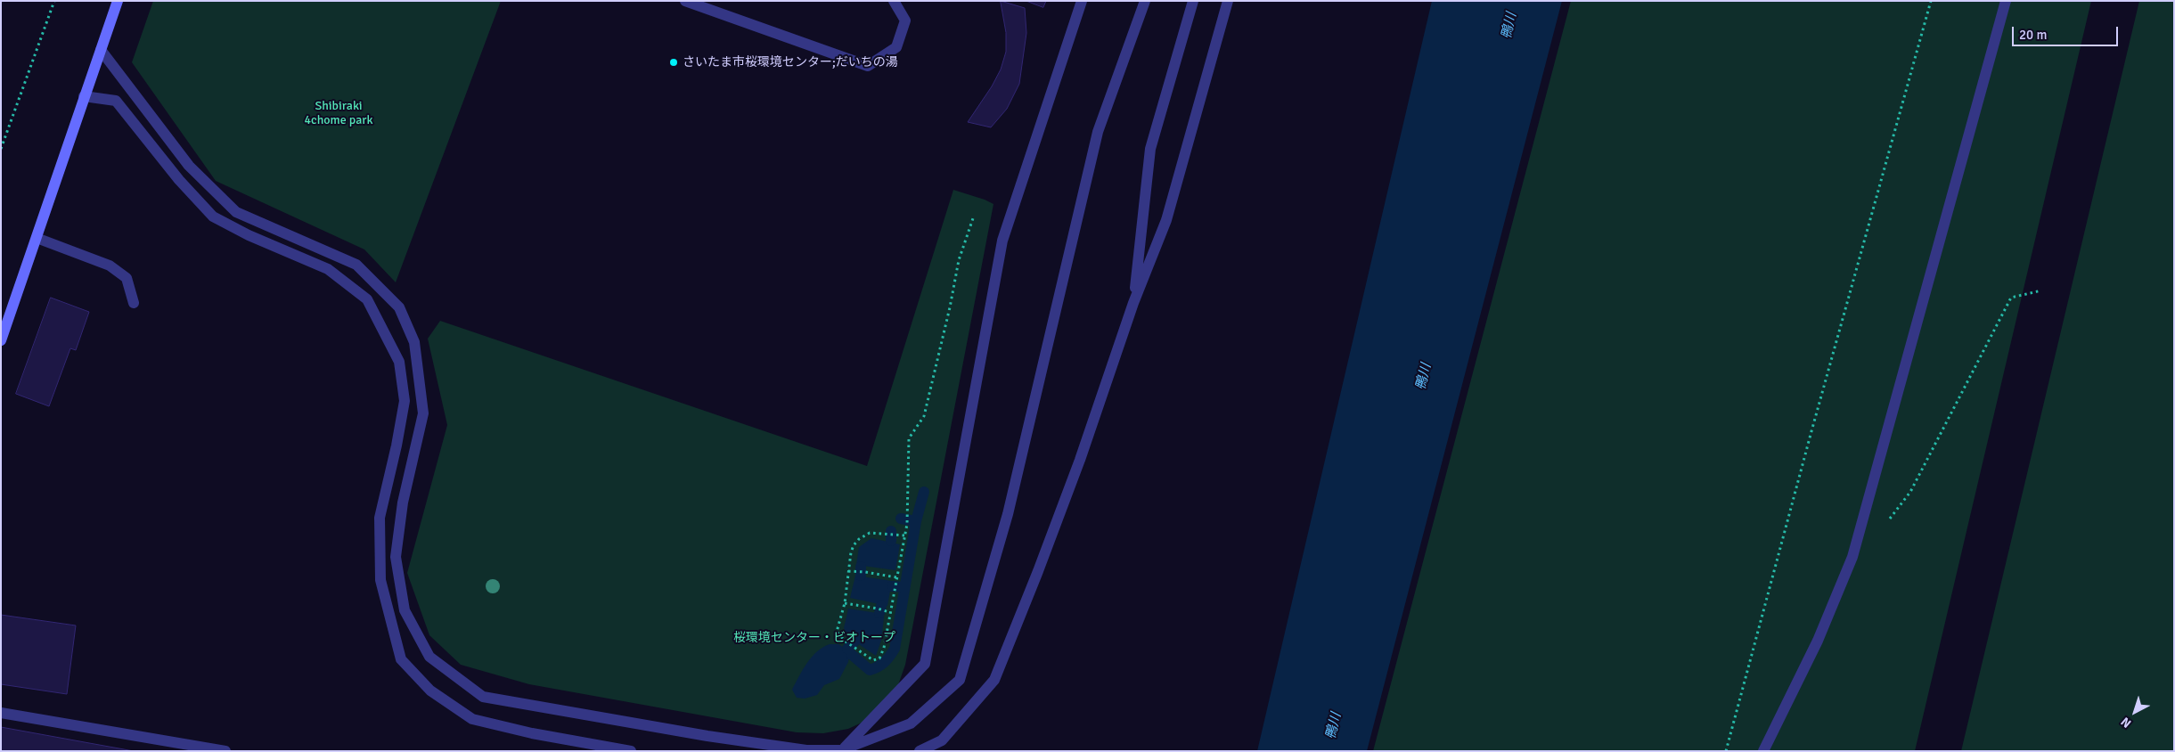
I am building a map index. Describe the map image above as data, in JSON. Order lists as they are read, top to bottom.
{
  "water": ["鴨川"],
  "parks": ["Shibiraki 4chome park", "桜環境センター・ビオトープ"],
  "places": ["さいたま市桜環境センター;だいちの湯"],
  "scale_bar": "20 m",
  "north": "bottom left"
}
